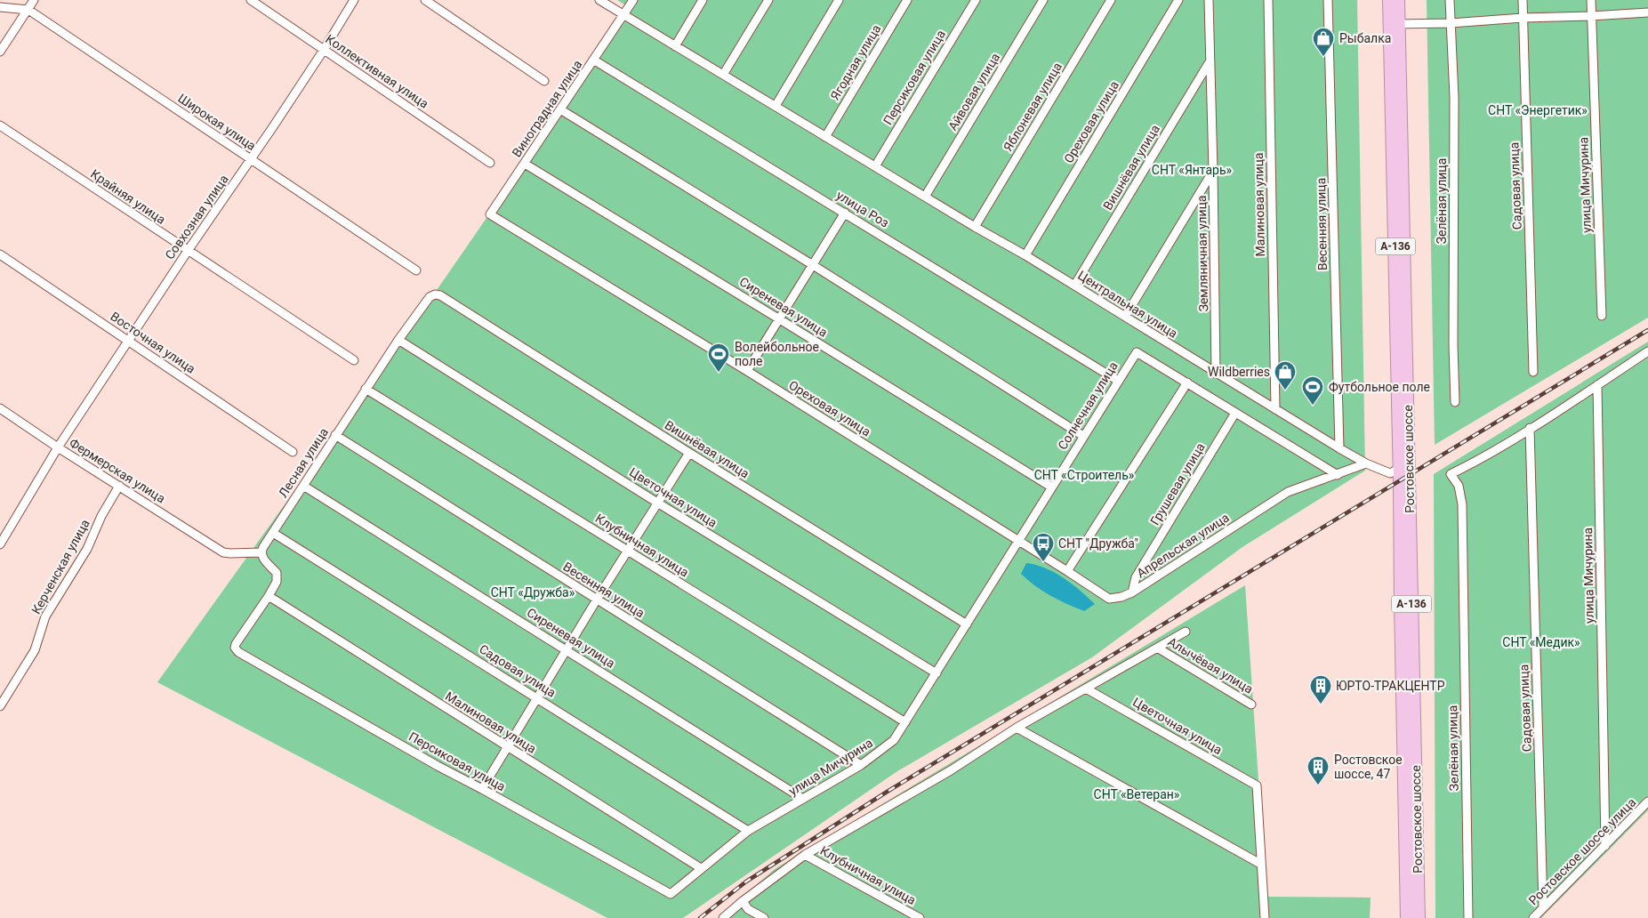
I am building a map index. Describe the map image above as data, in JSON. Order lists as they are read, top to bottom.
{
  "streets": {
    "highway": ["А-136", "Ростовское шоссе"],
    "street": [
      "Ягодная улица",
      "Коллективная улица",
      "Персиковая улица",
      "Айвовая улица",
      "Яблоневая улица",
      "Виноградная улица",
      "Широкая улица",
      "Ореховая улица",
      "Вишнёвая улица",
      "улица Мичурина",
      "Садовая улица",
      "Крайняя улица",
      "Зелёная улица",
      "Малиновая улица",
      "улица Роз",
      "Совхозная улица",
      "Весенняя улица",
      "Земляничная улица",
      "Центральная улица",
      "Сиреневая улица",
      "Восточная улица",
      "Солнечная улица",
      "Лесная улица",
      "Фермерская улица",
      "Грушевая улица",
      "Цветочная улица",
      "Клубничная улица",
      "Апрельская улица",
      "Керченская улица",
      "Алычёвая улица",
      "Ростовское шоссе улица"
    ]
  },
  "crossings": [
    ["Ягодная улица", "Центральная улица"],
    ["Коллективная улица", "Совхозная улица"],
    ["Персиковая улица", "улица Мичурина"],
    ["Персиковая улица", "Малиновая улица"],
    ["Персиковая улица", "Центральная улица"],
    ["Айвовая улица", "Центральная улица"],
    ["Яблоневая улица", "Центральная улица"],
    ["Виноградная улица", "Ореховая улица"],
    ["Виноградная улица", "улица Роз"],
    ["Виноградная улица", "Центральная улица"],
    ["Виноградная улица", "Сиреневая улица"],
    ["Широкая улица", "Совхозная улица"],
    ["Ореховая улица", "Центральная улица"],
    ["Ореховая улица", "Солнечная улица"],
    ["Ореховая улица", "Апрельская улица"],
    ["Вишнёвая улица", "улица Мичурина"],
    ["Вишнёвая улица", "Земляничная улица"],
    ["Вишнёвая улица", "Центральная улица"],
    ["Вишнёвая улица", "Солнечная улица"],
    ["Вишнёвая улица", "Лесная улица"],
    ["улица Мичурина", "Садовая улица"],
    ["улица Мичурина", "Малиновая улица"],
    ["улица Мичурина", "Весенняя улица"],
    ["улица Мичурина", "Сиреневая улица"],
    ["улица Мичурина", "Солнечная улица"],
    ["улица Мичурина", "Цветочная улица"],
    ["улица Мичурина", "Клубничная улица"],
    ["улица Мичурина", "Ростовское шоссе улица"],
    ["Садовая улица", "Зелёная улица"],
    ["Садовая улица", "Лесная улица"],
    ["Садовая улица", "Ростовское шоссе улица"],
    ["Крайняя улица", "Совхозная улица"],
    ["Малиновая улица", "Центральная улица"],
    ["улица Роз", "Солнечная улица"],
    ["Совхозная улица", "Восточная улица"],
    ["Совхозная улица", "Фермерская улица"],
    ["Весенняя улица", "Центральная улица"],
    ["Весенняя улица", "Лесная улица"],
    ["Земляничная улица", "Центральная улица"],
    ["Центральная улица", "Ростовское шоссе"],
    ["Центральная улица", "Апрельская улица"],
    ["Сиреневая улица", "Солнечная улица"],
    ["Сиреневая улица", "Лесная улица"],
    ["Солнечная улица", "Апрельская улица"],
    ["Лесная улица", "Фермерская улица"],
    ["Лесная улица", "Цветочная улица"],
    ["Лесная улица", "Клубничная улица"],
    ["Фермерская улица", "Керченская улица"],
    ["Грушевая улица", "Апрельская улица"]
  ],
  "parks": [
    "СНТ «Энергетик»",
    "СНТ «Янтарь»",
    "СНТ «Строитель»",
    "СНТ «Дружба»",
    "СНТ «Медик»",
    "СНТ «Ветеран»"
  ],
  "places": {
    "shop": ["Рыбалка", "Wildberries"],
    "sports": ["Волейбольное поле", "Футбольное поле"],
    "bus stop": ["СНТ \"Дружба\""],
    "building": ["ЮРТО-ТРАКЦЕНТР", "Ростовское шоссе, 47"]
  }
}
